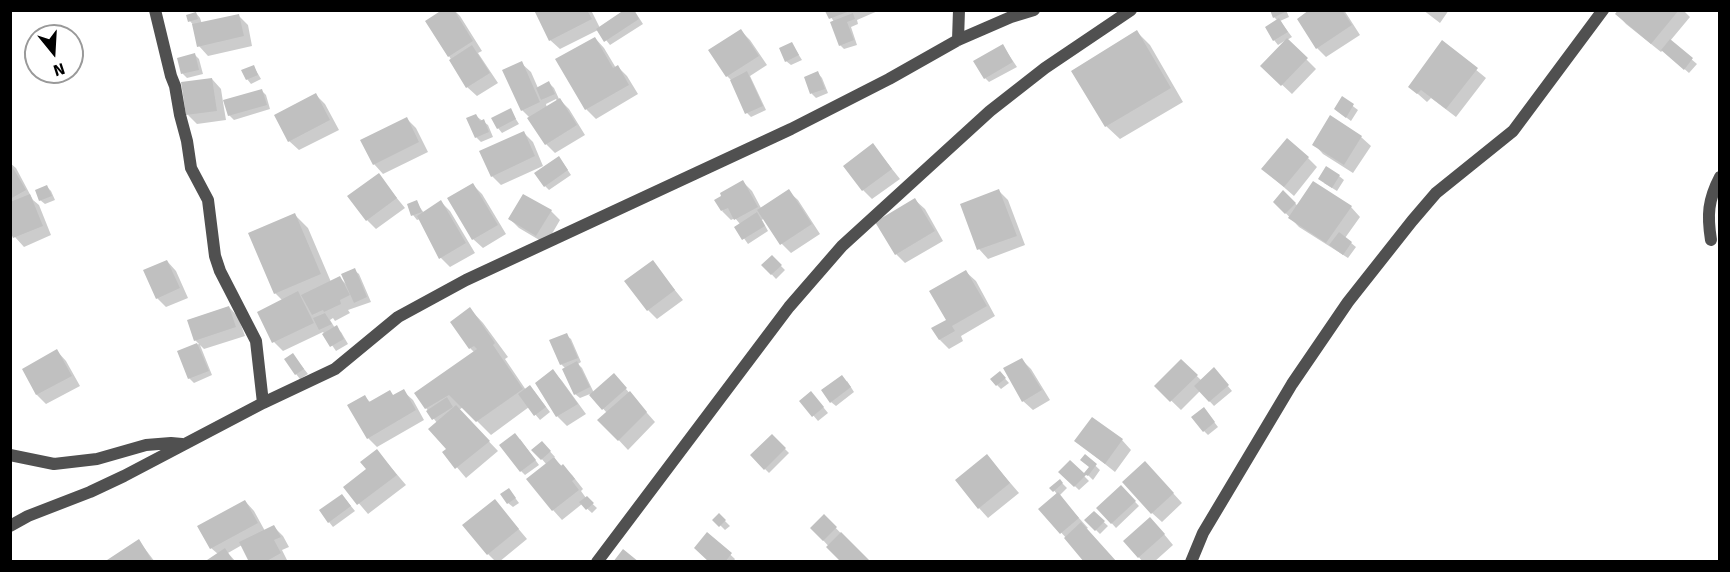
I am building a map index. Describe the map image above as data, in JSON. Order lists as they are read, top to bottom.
{
  "north": "bottom"
}
